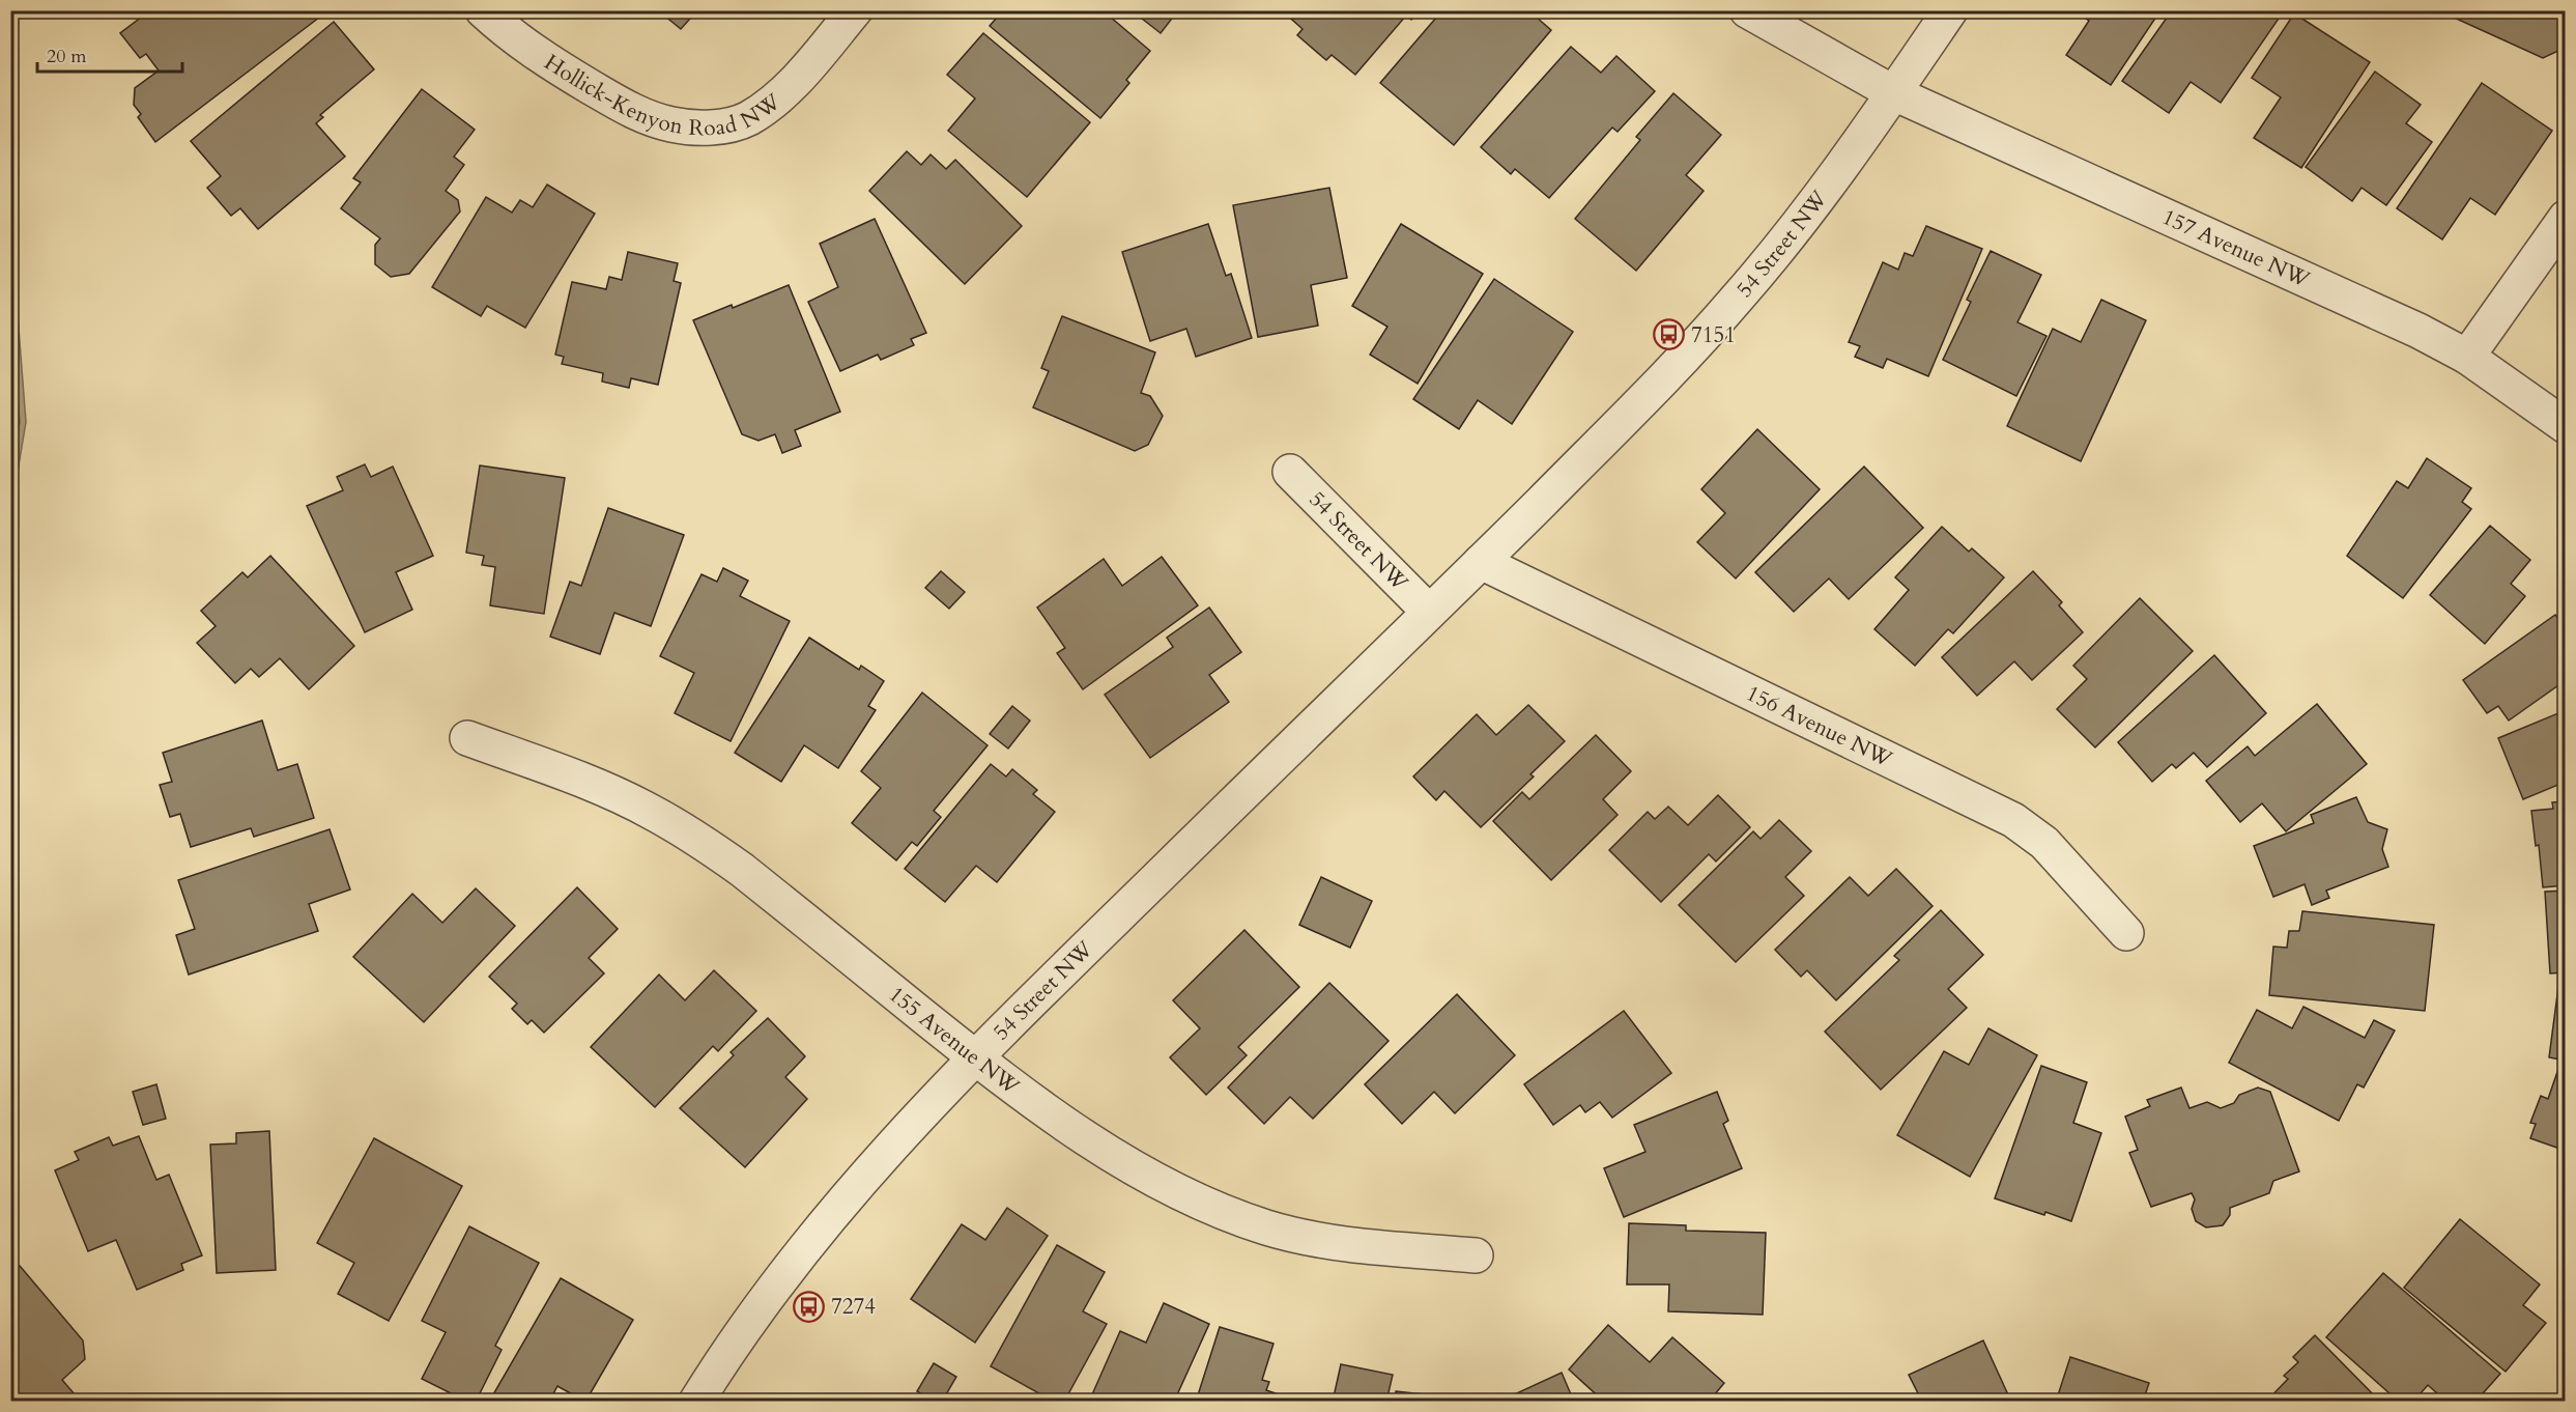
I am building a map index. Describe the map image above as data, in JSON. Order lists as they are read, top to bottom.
{
  "streets": {
    "street": [
      "Hollick-Kenyon Road NW",
      "54 Street NW",
      "157 Avenue NW",
      "156 Avenue NW",
      "155 Avenue NW"
    ]
  },
  "crossings": [
    ["54 Street NW", "157 Avenue NW"],
    ["54 Street NW", "156 Avenue NW"],
    ["54 Street NW", "155 Avenue NW"]
  ],
  "places": {
    "bus stop": ["7151", "7274"]
  },
  "scale_bar": "20 m"
}
